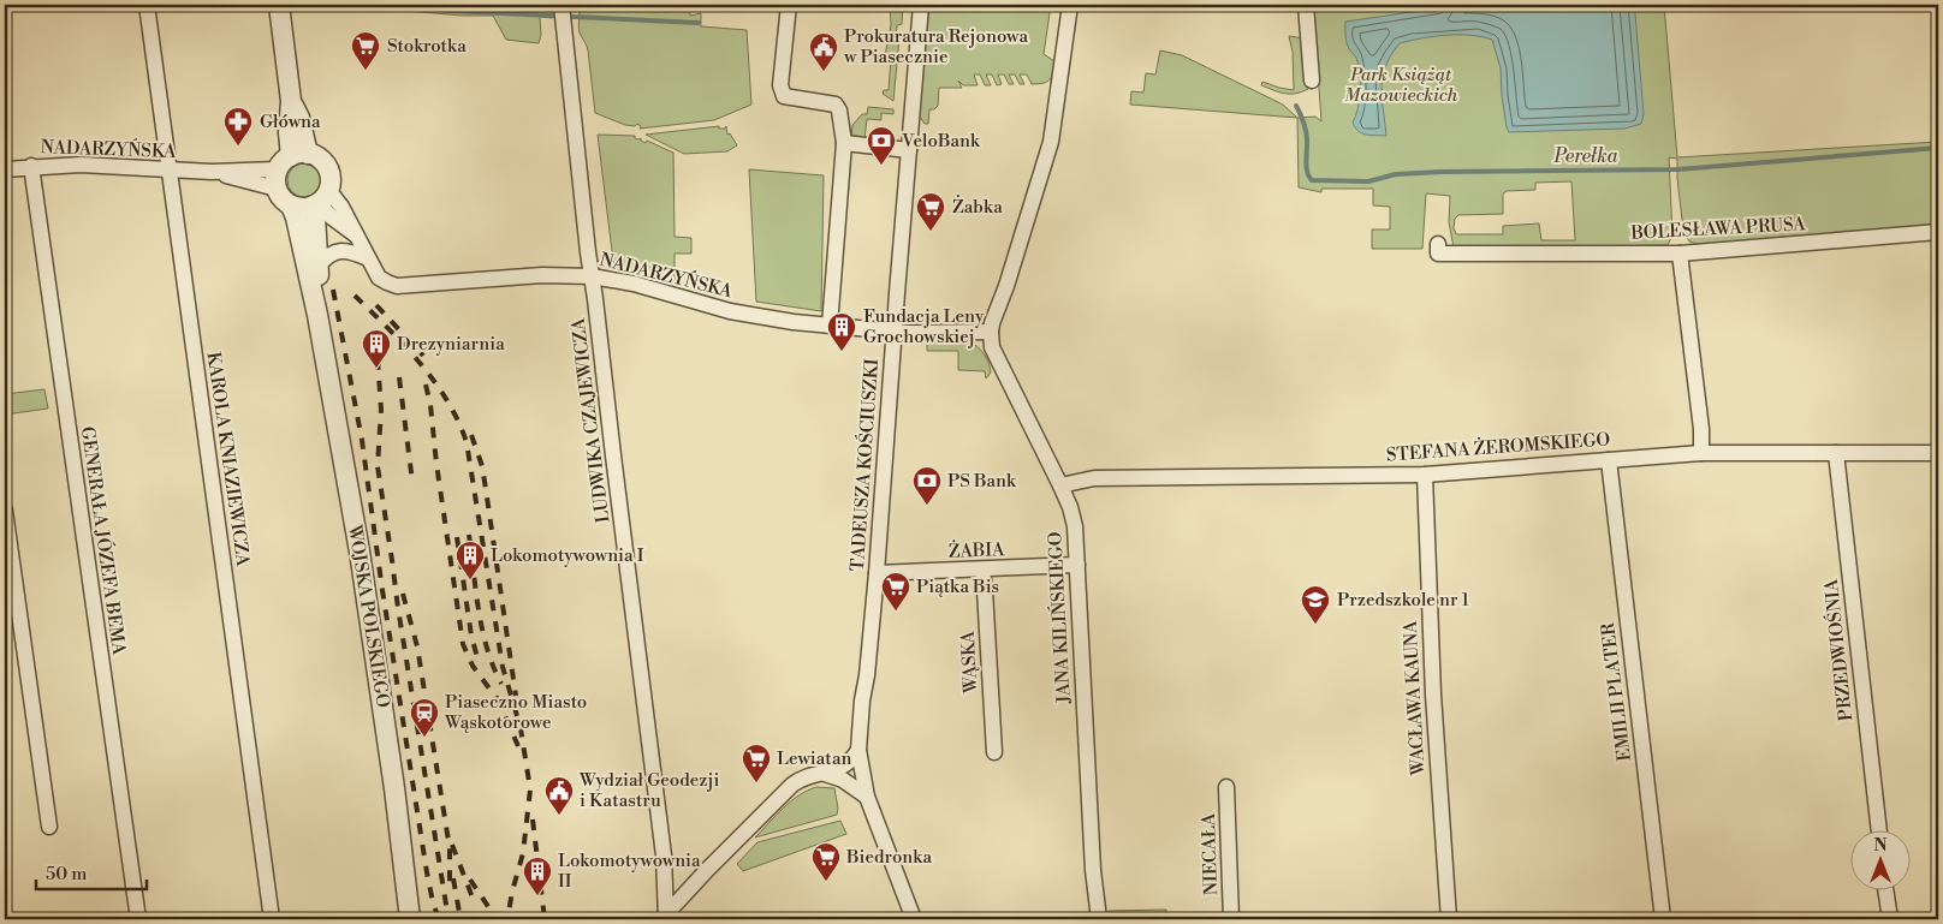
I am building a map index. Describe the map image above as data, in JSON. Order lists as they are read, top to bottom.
{
  "streets": {
    "street": [
      "NADARZYŃSKA",
      "BOLESŁAWA PRUSA",
      "LUDWIKA CZAJEWICZA",
      "STEFANA ŻEROMSKIEGO",
      "KAROLA KNIAZIEWICZA",
      "TADEUSZA KOŚCIUSZKI",
      "GENERAŁA JÓZEFA BEMA",
      "ŻABIA",
      "WOJSKA POLSKIEGO",
      "JANA KILIŃSKIEGO",
      "PRZEDWIOŚNIA",
      "WĄSKA",
      "EMILII PLATER",
      "WACŁAWA KAUNA",
      "NIECAŁA"
    ]
  },
  "crossings": [
    ["NADARZYŃSKA", "LUDWIKA CZAJEWICZA"],
    ["NADARZYŃSKA", "KAROLA KNIAZIEWICZA"],
    ["NADARZYŃSKA", "TADEUSZA KOŚCIUSZKI"],
    ["NADARZYŃSKA", "GENERAŁA JÓZEFA BEMA"],
    ["NADARZYŃSKA", "WOJSKA POLSKIEGO"],
    ["NADARZYŃSKA", "JANA KILIŃSKIEGO"],
    ["STEFANA ŻEROMSKIEGO", "JANA KILIŃSKIEGO"],
    ["STEFANA ŻEROMSKIEGO", "PRZEDWIOŚNIA"],
    ["STEFANA ŻEROMSKIEGO", "EMILII PLATER"],
    ["STEFANA ŻEROMSKIEGO", "WACŁAWA KAUNA"],
    ["TADEUSZA KOŚCIUSZKI", "ŻABIA"],
    ["ŻABIA", "JANA KILIŃSKIEGO"],
    ["ŻABIA", "WĄSKA"]
  ],
  "water": ["Perełka"],
  "parks": ["Park Książąt Mazowieckich"],
  "places": {
    "supermarket": [
      "Stokrotka",
      "Żabka",
      "Piątka Bis",
      "Lewiatan",
      "Biedronka"
    ],
    "public building": ["Prokuratura Rejonowa w Piasecznie", "Wydział Geodezji i Katastru"],
    "pharmacy": ["Główna"],
    "bank": ["VeloBank", "PS Bank"],
    "building": [
      "Fundacja Leny Grochowskiej",
      "Drezyniarnia",
      "Lokomotywownia I",
      "Lokomotywownia II"
    ],
    "school or university": ["Przedszkole nr 1"],
    "station": ["Piaseczno Miasto Wąskotorowe"]
  },
  "scale_bar": "50 m",
  "north": "top"
}
